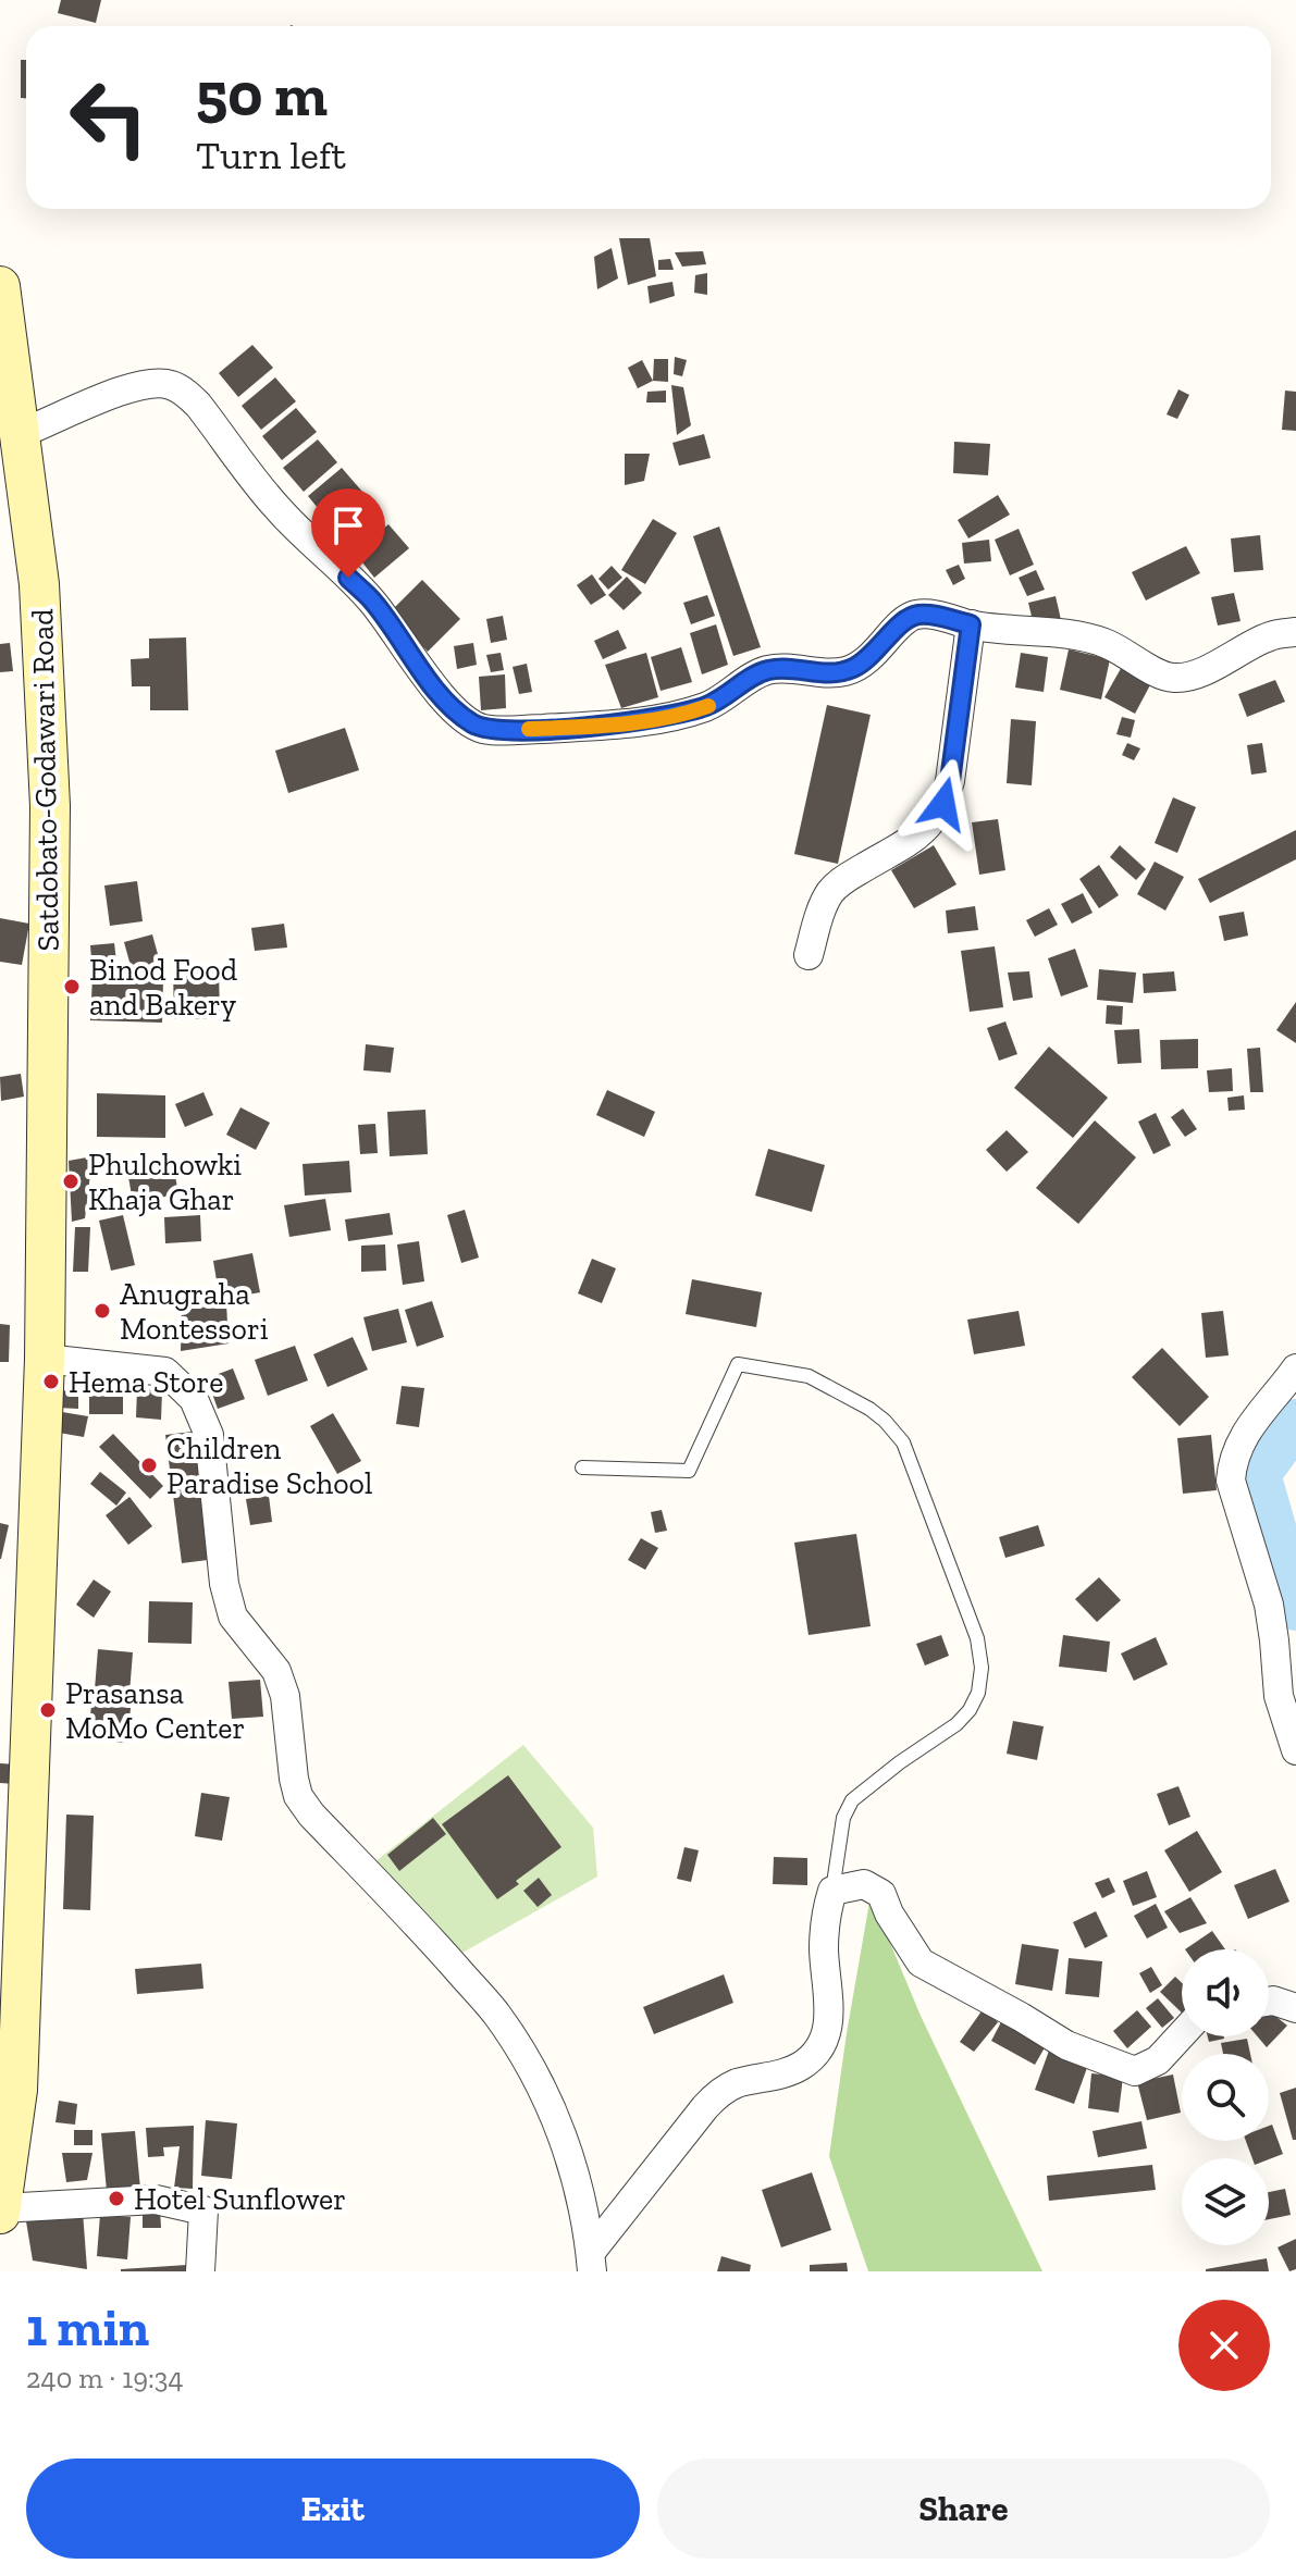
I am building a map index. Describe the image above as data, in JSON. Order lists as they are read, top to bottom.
{
  "streets": {
    "street": ["Satdobato-Godawari Road"]
  },
  "places": [
    "Binod Food and Bakery",
    "Phulchowki Khaja Ghar",
    "Anugraha Montessori",
    "Hema Store",
    "Children Paradise School",
    "Prasansa MoMo Center",
    "Hotel Sunflower"
  ],
  "page": {
    "turn": ["50 m", "Turn left"],
    "heading": ["1 min", "240 m · 19:34"],
    "buttons": ["Exit", "Share"]
  }
}
